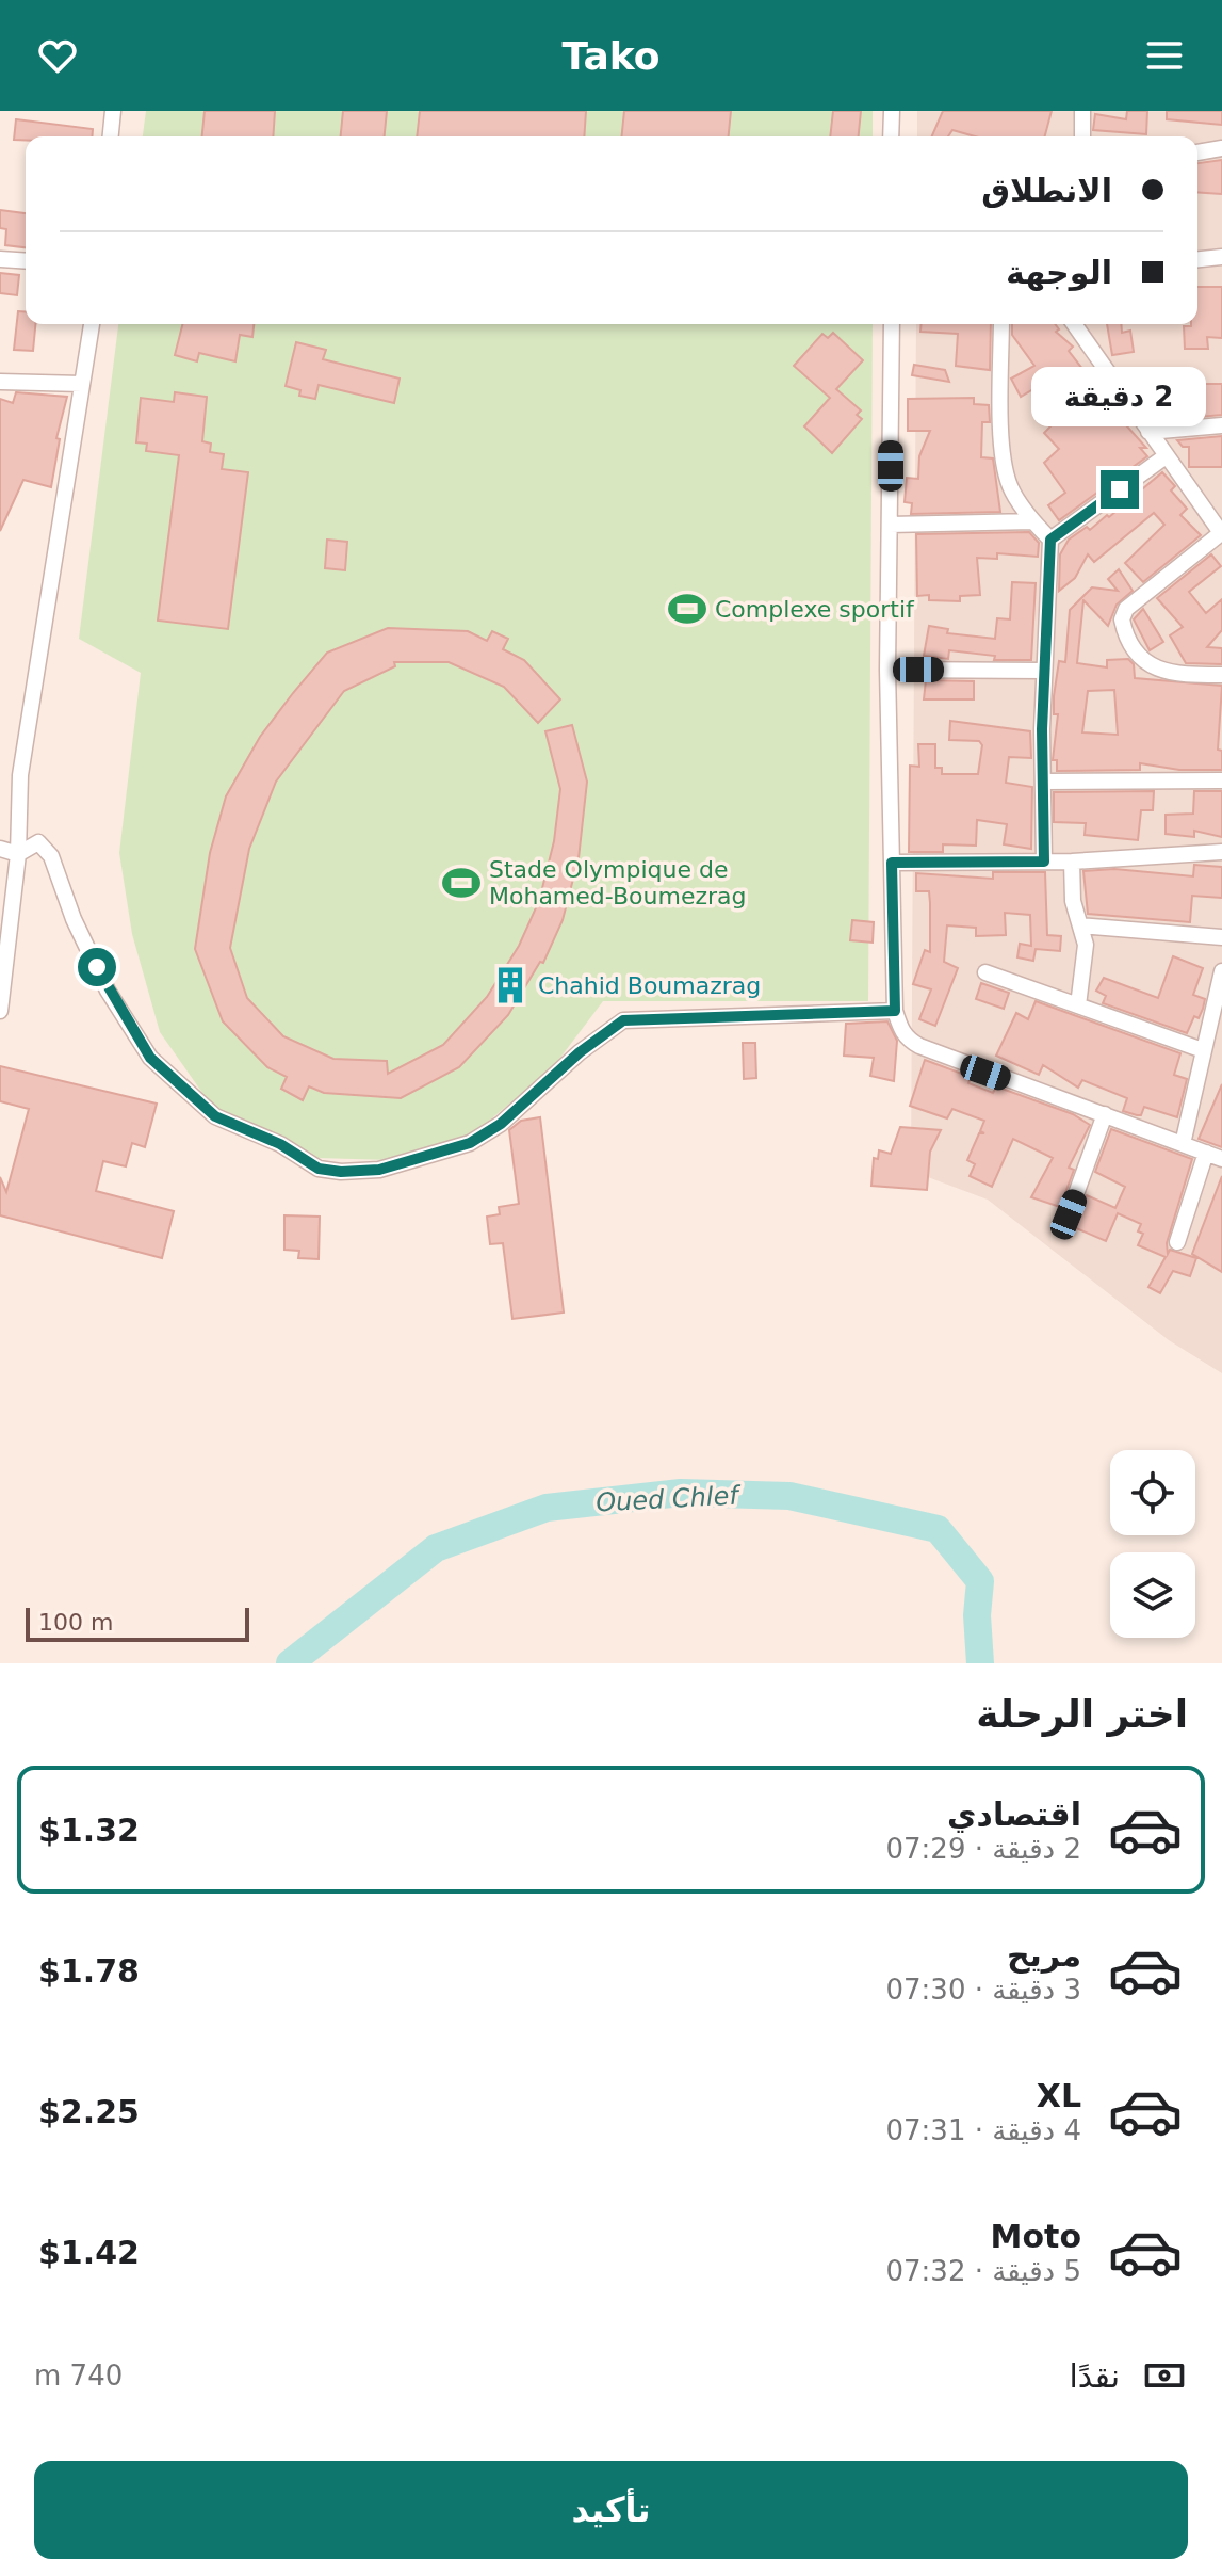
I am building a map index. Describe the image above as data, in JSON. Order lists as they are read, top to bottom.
{
  "water": ["Oued Chlef"],
  "places": {
    "sports": ["Complexe sportif", "Stade Olympique de Mohamed-Boumezrag"],
    "building": ["Chahid Boumazrag"]
  },
  "scale_bar": "100 m",
  "page": {
    "header": "Tako",
    "banner": ["الانطلاق", "الوجهة"],
    "bubble": "2 دقيقة",
    "scale": "100 m",
    "heading": "اختر الرحلة",
    "list": [
      {
        "name": "اقتصادي",
        "note": "2 دقيقة · 07:29",
        "value": "$1.32"
      },
      {
        "name": "مريح",
        "note": "3 دقيقة · 07:30",
        "value": "$1.78"
      },
      {
        "name": "XL",
        "note": "4 دقيقة · 07:31",
        "value": "$2.25"
      },
      {
        "name": "Moto",
        "note": "5 دقيقة · 07:32",
        "value": "$1.42"
      }
    ],
    "pay": ["نقدًا", "740 m"],
    "buttons": "تأكيد"
  }
}
